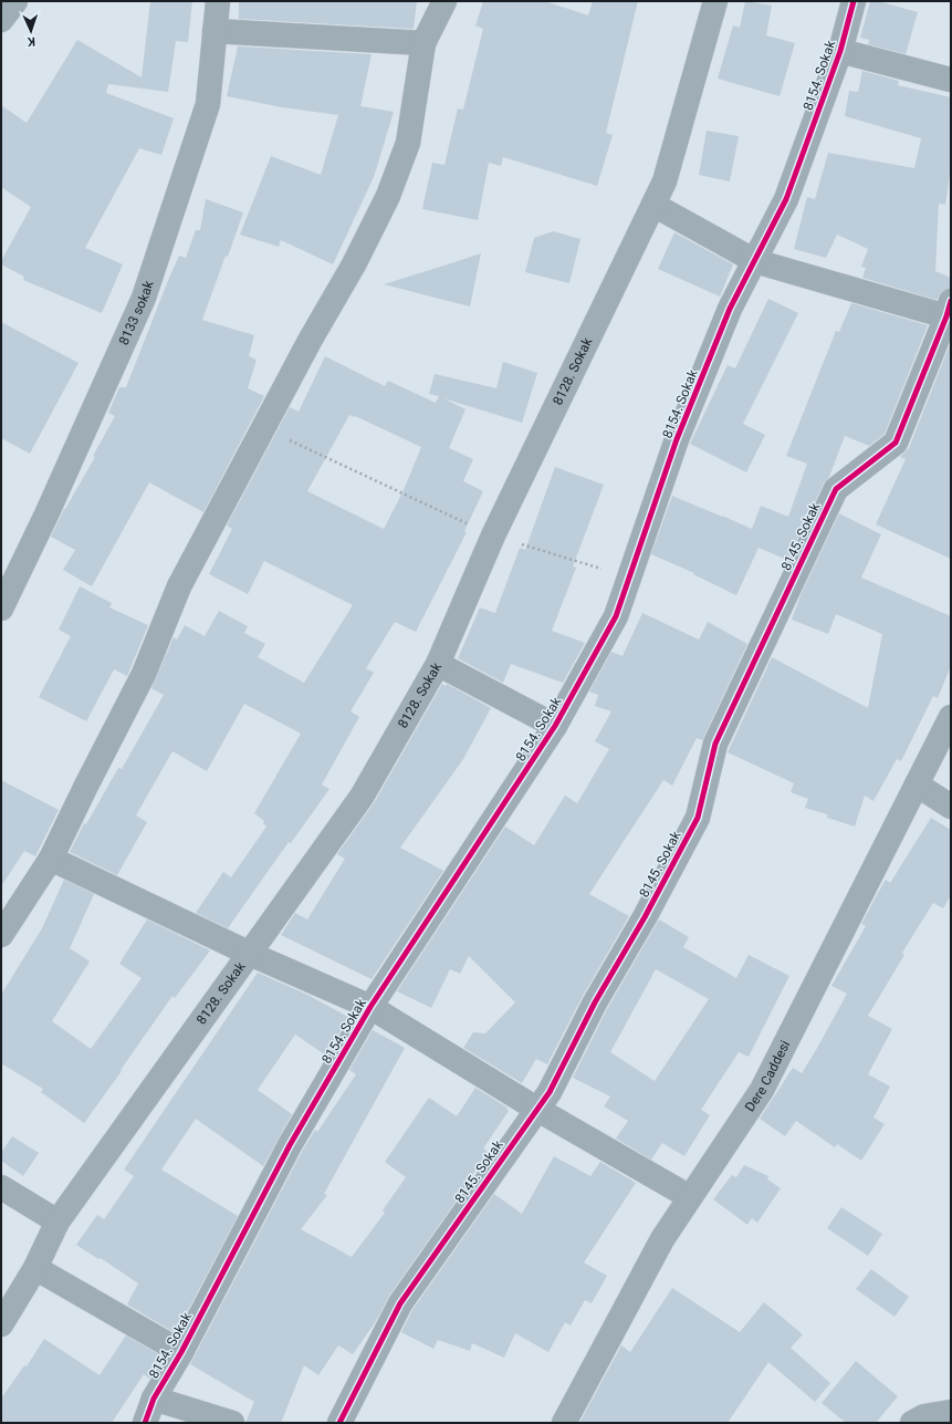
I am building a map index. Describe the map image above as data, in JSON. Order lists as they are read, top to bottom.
{
  "streets": {
    "street": [
      "8154. Sokak",
      "8133 sokak",
      "8128. Sokak",
      "8145. Sokak",
      "Dere Caddesi"
    ]
  },
  "north": "bottom"
}
